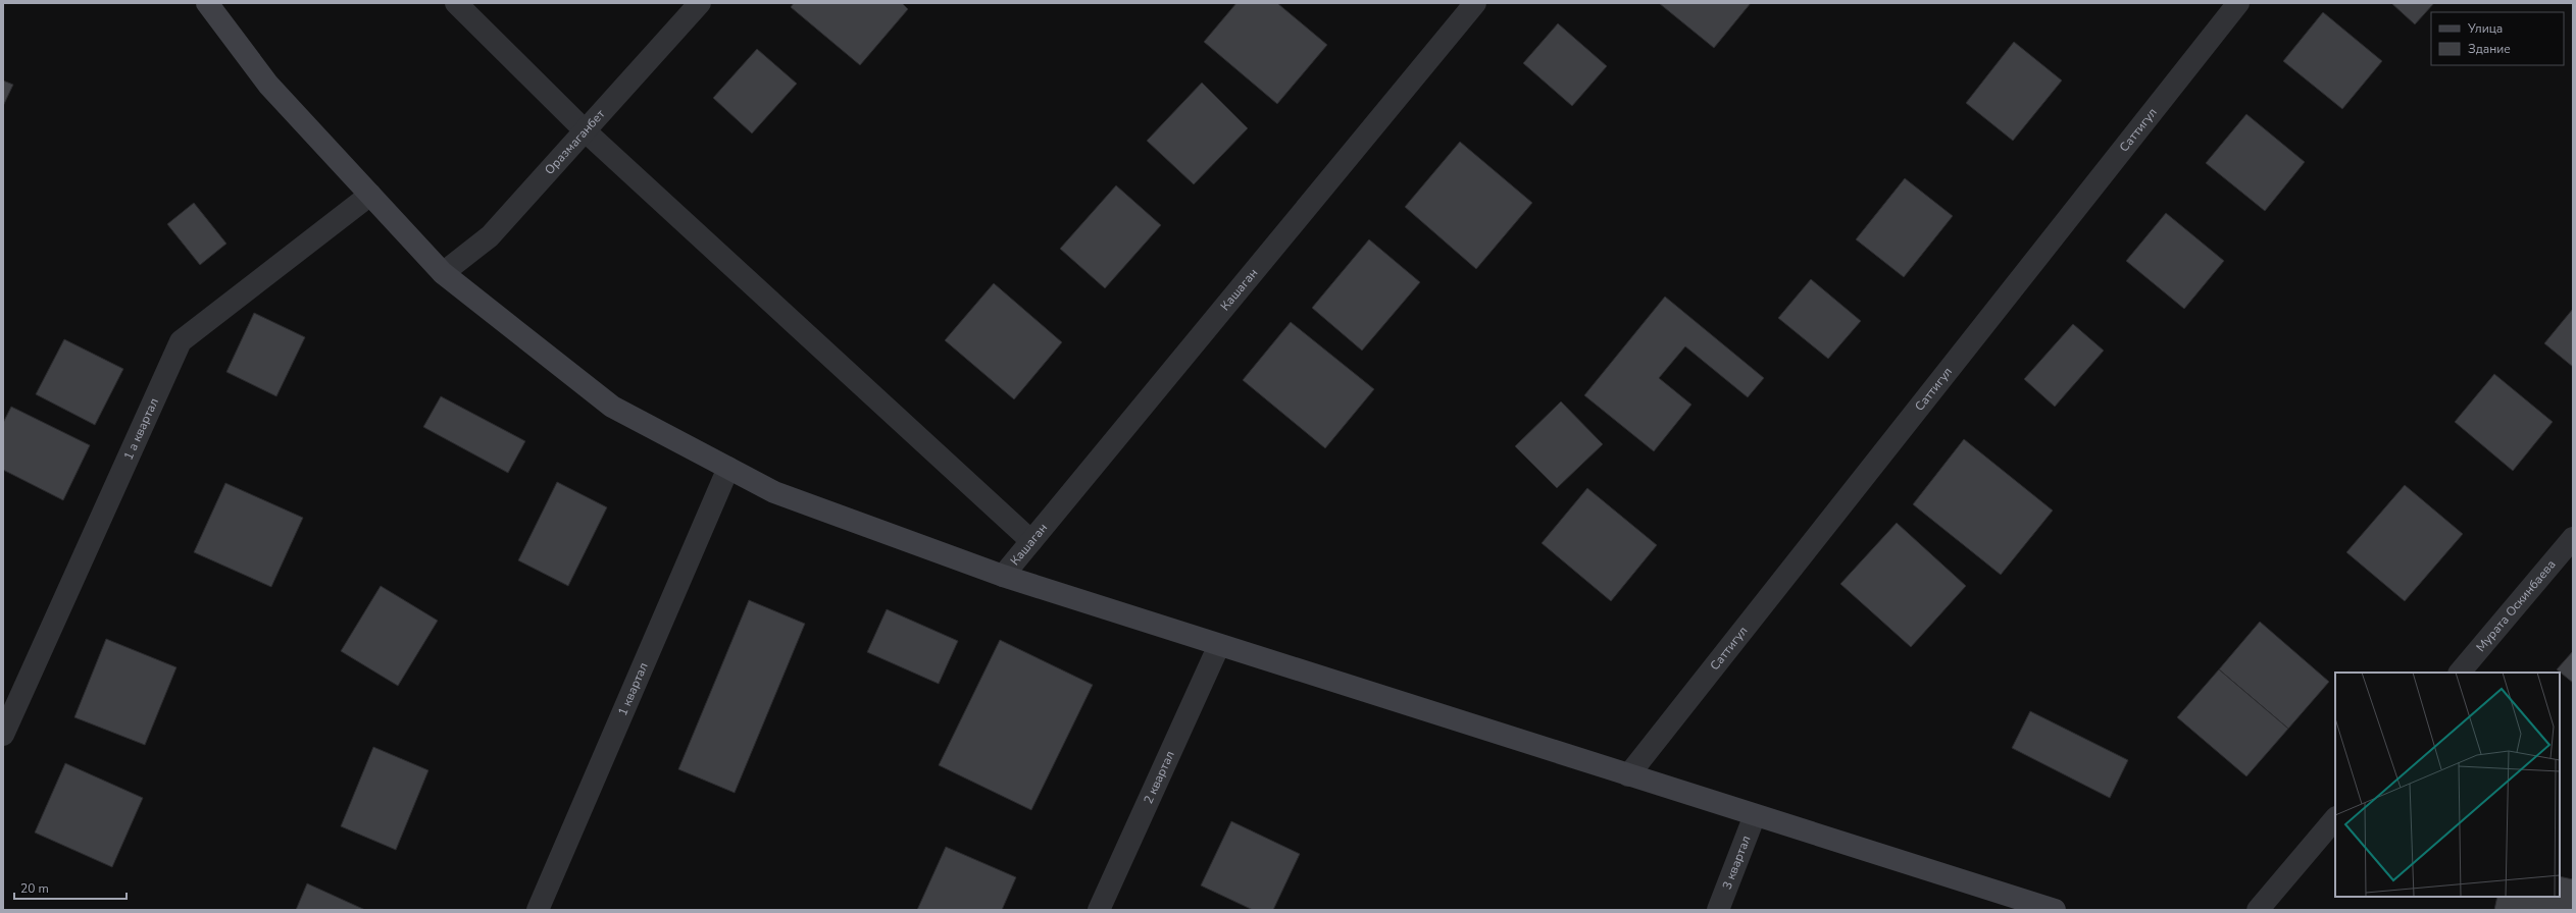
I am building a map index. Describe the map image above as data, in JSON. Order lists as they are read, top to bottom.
{
  "streets": {
    "street": [
      "Саттигул",
      "Оразмаганбет",
      "Кашаган",
      "1 а квартал",
      "Мурата Оскинбаева",
      "1 квартал",
      "2 квартал",
      "3 квартал"
    ]
  },
  "legend": ["Улица", "Здание"],
  "scale_bar": "20 m"
}
